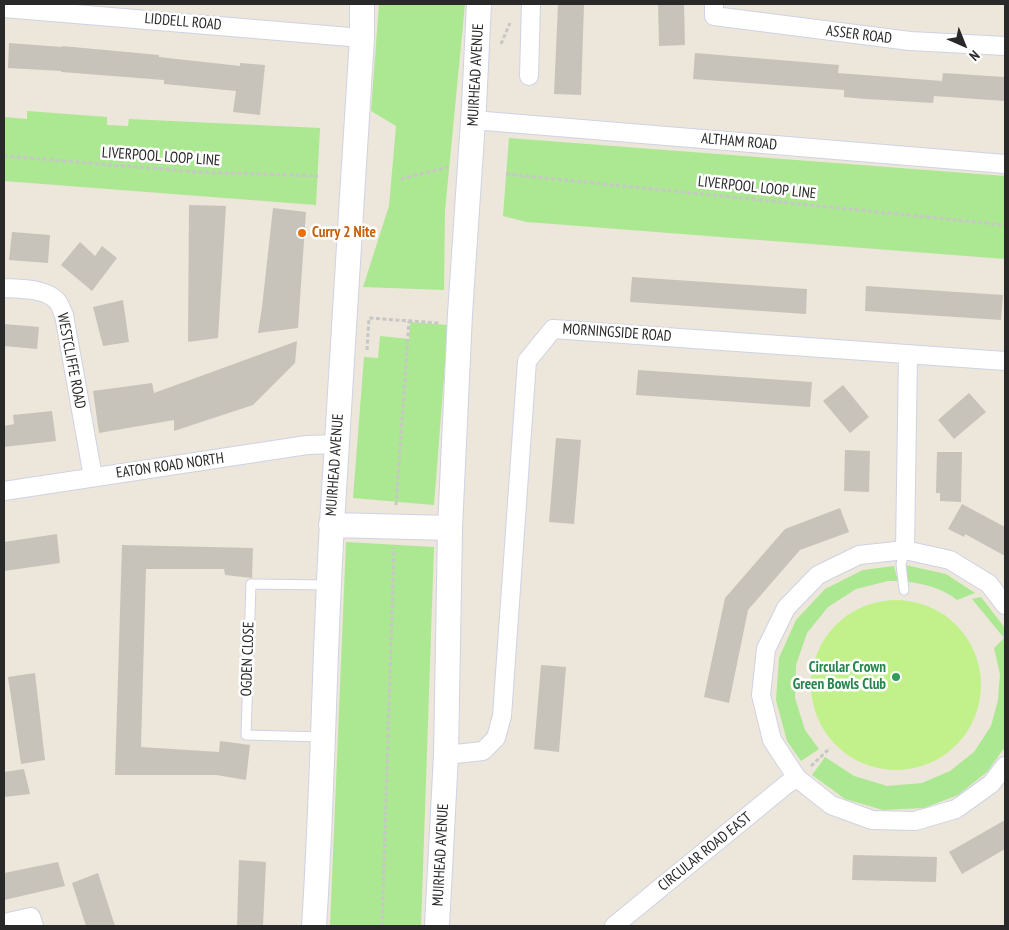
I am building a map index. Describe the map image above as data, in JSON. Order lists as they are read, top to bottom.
{
  "streets": {
    "street": [
      "LIDDELL ROAD",
      "ASSER ROAD",
      "MUIRHEAD AVENUE",
      "ALTHAM ROAD",
      "MORNINGSIDE ROAD",
      "WESTCLIFFE ROAD",
      "EATON ROAD NORTH",
      "CIRCULAR ROAD EAST"
    ],
    "lane": ["OGDEN CLOSE"],
    "path": ["LIVERPOOL LOOP LINE"]
  },
  "crossings": [
    ["LIDDELL ROAD", "MUIRHEAD AVENUE"],
    ["MUIRHEAD AVENUE", "ALTHAM ROAD"],
    ["MUIRHEAD AVENUE", "MORNINGSIDE ROAD"],
    ["MUIRHEAD AVENUE", "EATON ROAD NORTH"],
    ["MUIRHEAD AVENUE", "OGDEN CLOSE"],
    ["WESTCLIFFE ROAD", "EATON ROAD NORTH"]
  ],
  "places": ["Curry 2 Nite", "Circular Crown Green Bowls Club"],
  "north": "bottom right"
}
